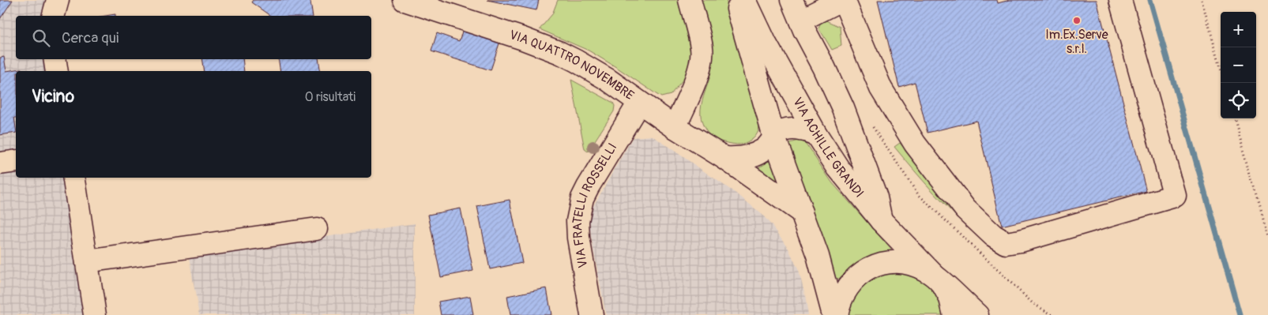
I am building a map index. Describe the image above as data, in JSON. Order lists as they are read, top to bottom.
{
  "streets": {
    "street": ["VIA QUATTRO NOVEMBRE", "VIA ACHILLE GRANDI", "VIA FRATELLI ROSSELLI"]
  },
  "crossings": [
    ["VIA QUATTRO NOVEMBRE", "VIA ACHILLE GRANDI"],
    ["VIA QUATTRO NOVEMBRE", "VIA FRATELLI ROSSELLI"]
  ],
  "places": ["Im.Ex.Serve s.r.l."],
  "page": {
    "map_buttons": ["+", "−"],
    "search": "Cerca qui",
    "heading": ["Vicino", "0 risultati"]
  }
}
